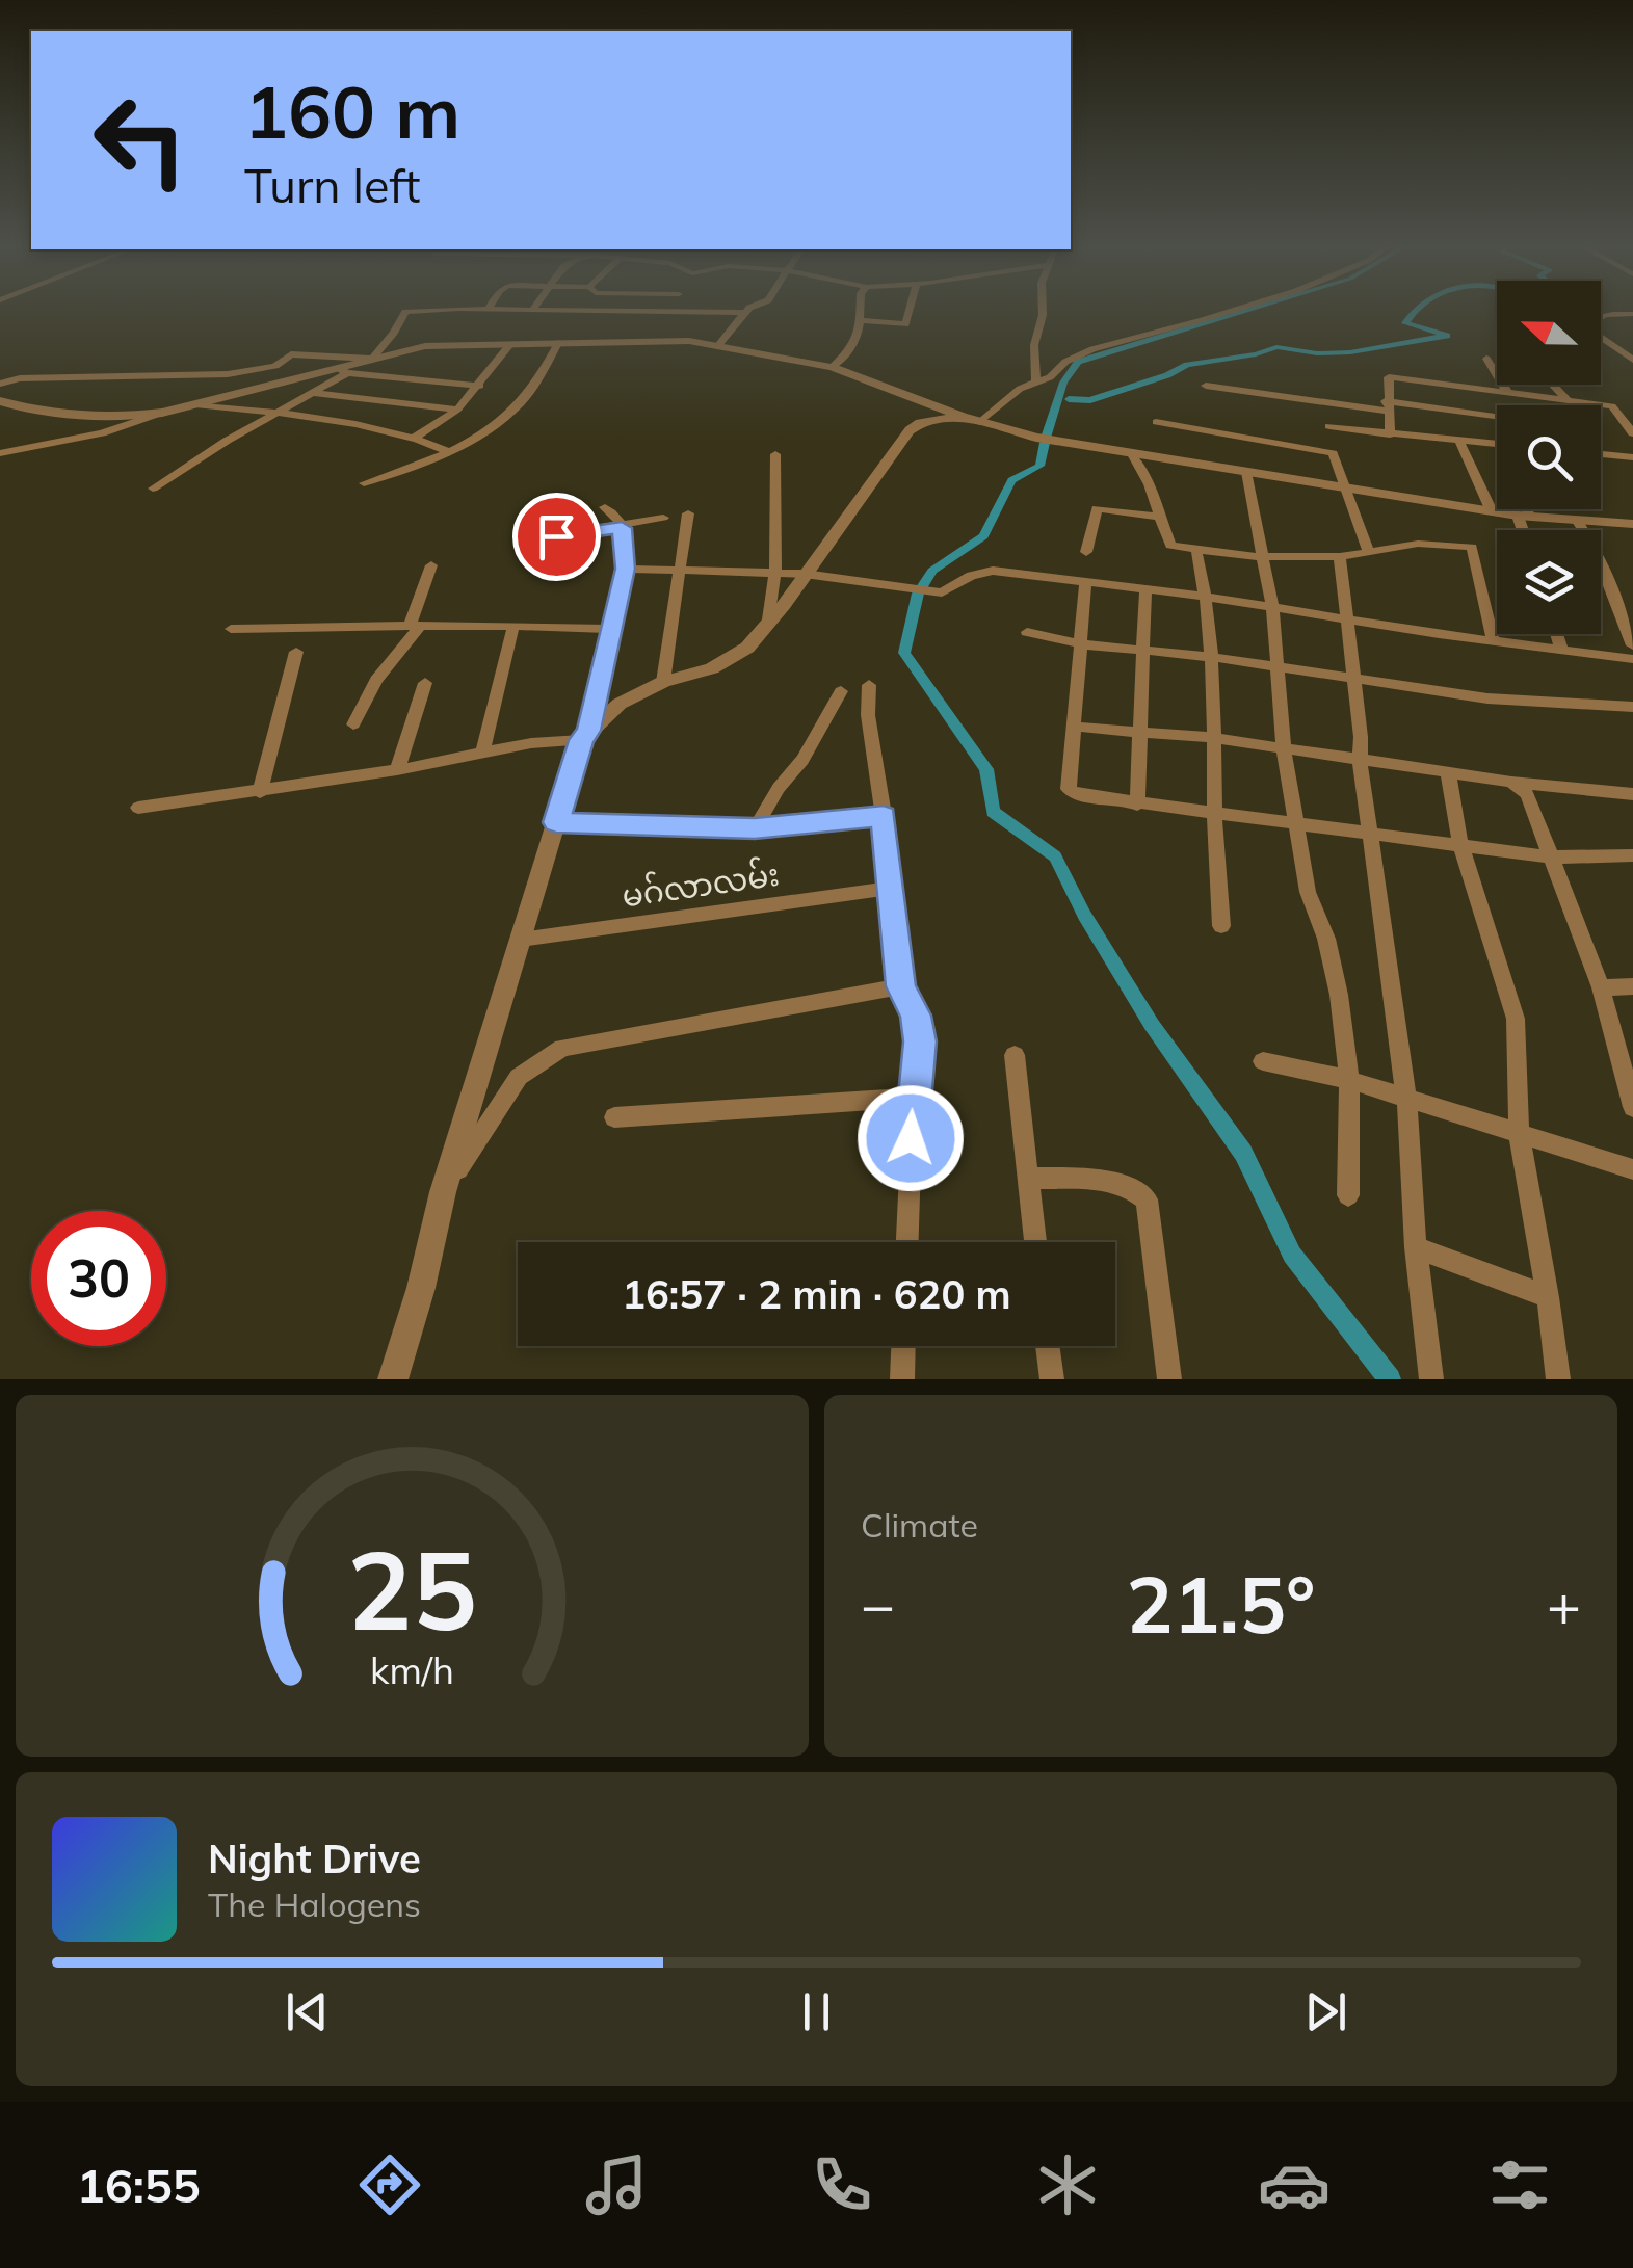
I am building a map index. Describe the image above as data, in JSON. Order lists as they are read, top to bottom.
{
  "streets": {
    "street": ["မဂ်လာလမ်း"]
  },
  "north": "left",
  "page": {
    "turn": ["160 m", "Turn left"],
    "limit": "30",
    "trip": "16:57 · 2 min · 620 m",
    "tile": "Climate",
    "heat": ["−", "21.5°", "+"],
    "song": ["Night Drive", "The Halogens"],
    "tabs": "16:55",
    "gauge": ["25", "km/h"]
  }
}
